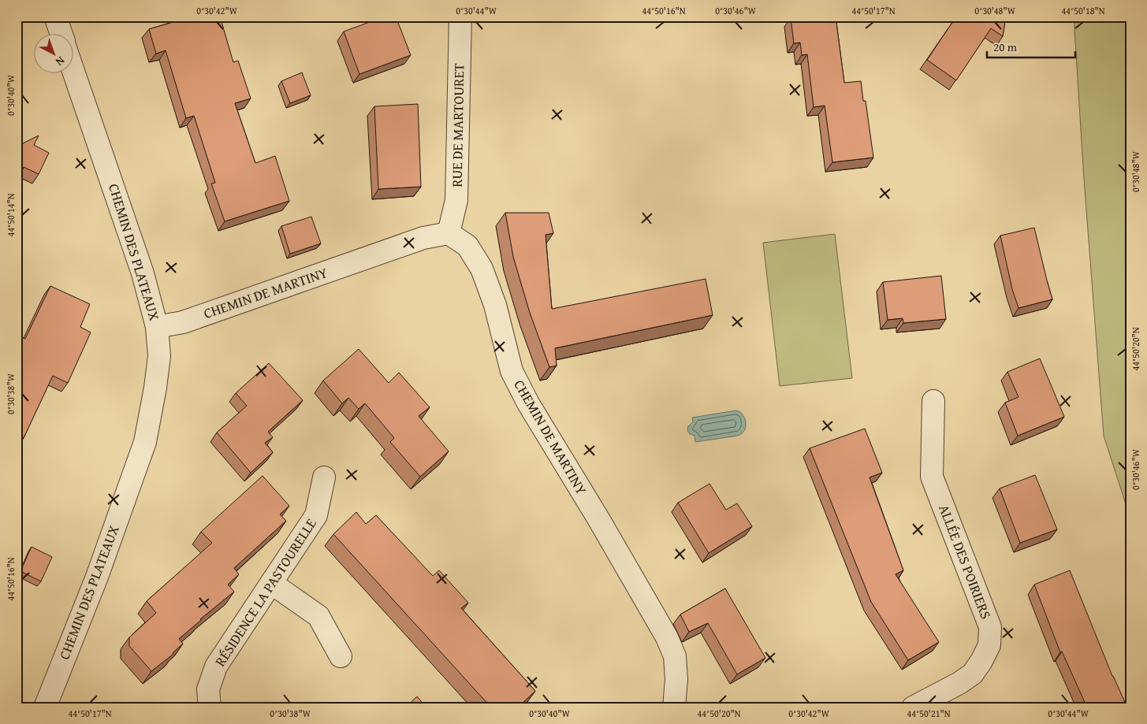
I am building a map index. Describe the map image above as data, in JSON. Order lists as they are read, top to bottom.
{
  "streets": {
    "street": [
      "RUE DE MARTOURET",
      "CHEMIN DES PLATEAUX",
      "CHEMIN DE MARTINY",
      "ALLÉE DES POIRIERS",
      "RÉSIDENCE LA PASTOURELLE"
    ]
  },
  "crossings": [
    ["RUE DE MARTOURET", "CHEMIN DE MARTINY"],
    ["CHEMIN DES PLATEAUX", "CHEMIN DE MARTINY"]
  ],
  "scale_bar": "20 m",
  "north": "bottom right",
  "coordinates": [
    "0°30'42\"W",
    "0°30'44\"W",
    "44°50'16\"N",
    "0°30'46\"W",
    "44°50'17\"N",
    "0°30'48\"W",
    "44°50'18\"N",
    "0°30'40\"W",
    "44°50'14\"N",
    "44°50'20\"N",
    "0°30'38\"W",
    "44°50'21\"N"
  ]
}
